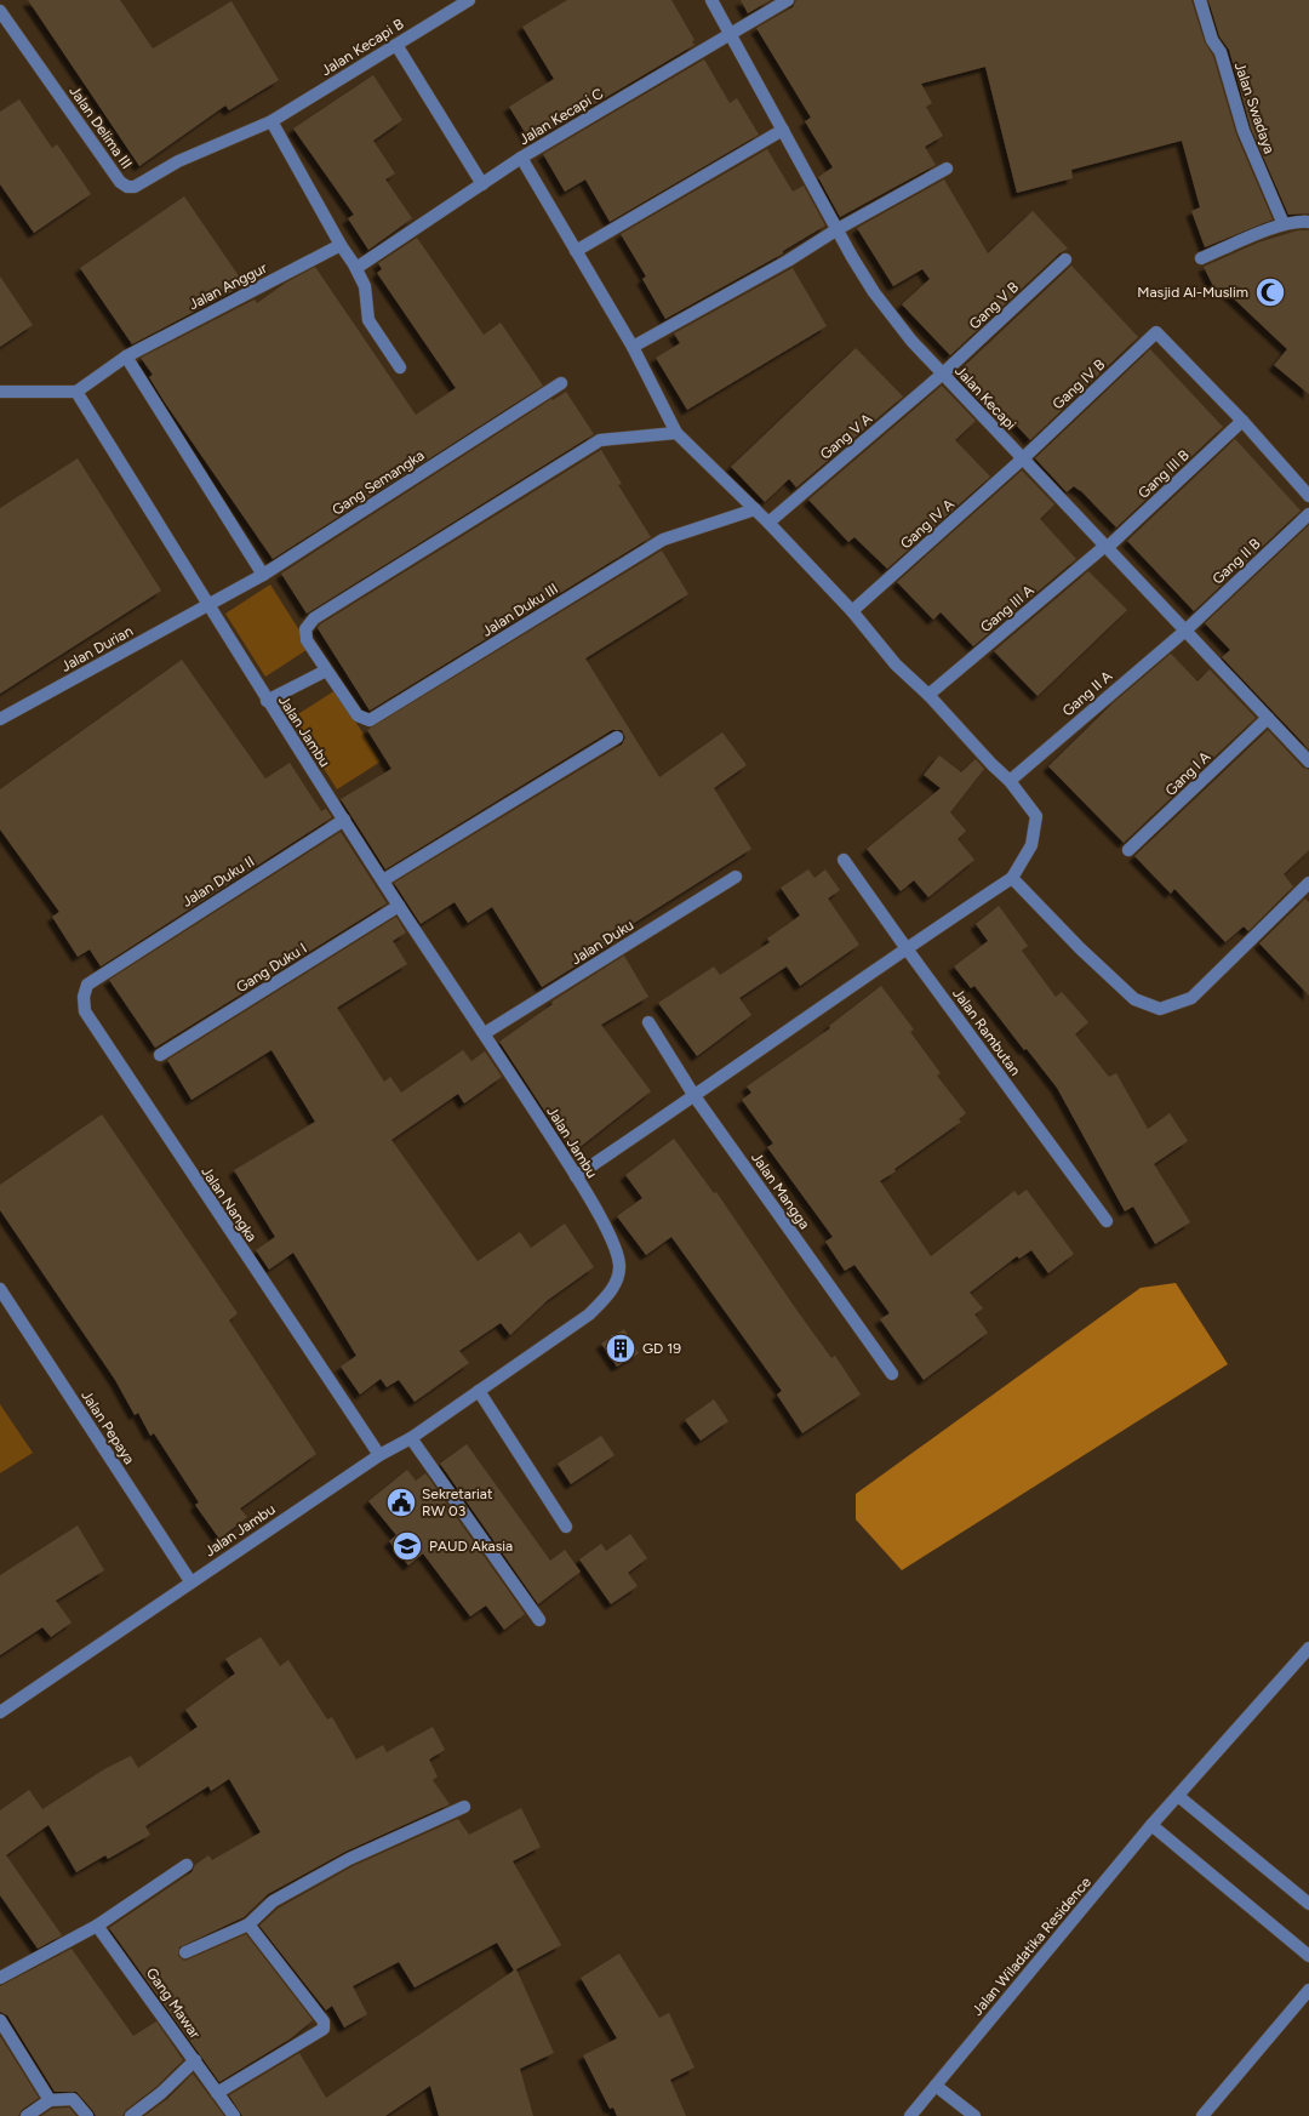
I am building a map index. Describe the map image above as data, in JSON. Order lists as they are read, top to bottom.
{
  "streets": {
    "street": [
      "Jalan Kecapi B",
      "Jalan Swadaya",
      "Jalan Kecapi C",
      "Jalan Delima III",
      "Jalan Anggur",
      "Gang V B",
      "Gang IV B",
      "Jalan Kecapi",
      "Gang V A",
      "Gang III B",
      "Gang Semangka",
      "Gang IV A",
      "Gang II B",
      "Gang III A",
      "Jalan Duku III",
      "Jalan Durian",
      "Gang II A",
      "Jalan Jambu",
      "Gang I A",
      "Jalan Duku II",
      "Jalan Duku",
      "Gang Duku I",
      "Jalan Rambutan",
      "Jalan Mangga",
      "Jalan Nangka",
      "Jalan Pepaya",
      "Jalan Wiladatika Residence",
      "Gang Mawar"
    ]
  },
  "crossings": [
    ["Jalan Kecapi B", "Jalan Delima III"],
    ["Jalan Kecapi C", "Jalan Kecapi"],
    ["Jalan Anggur", "Jalan Jambu"],
    ["Gang V B", "Jalan Kecapi"],
    ["Gang V B", "Gang V A"],
    ["Gang IV B", "Jalan Kecapi"],
    ["Gang IV B", "Gang III B"],
    ["Gang IV B", "Gang IV A"],
    ["Jalan Kecapi", "Gang V A"],
    ["Jalan Kecapi", "Gang III B"],
    ["Jalan Kecapi", "Gang IV A"],
    ["Jalan Kecapi", "Gang II B"],
    ["Jalan Kecapi", "Gang III A"],
    ["Jalan Kecapi", "Gang II A"],
    ["Jalan Kecapi", "Gang I A"],
    ["Gang III B", "Gang III A"],
    ["Gang Semangka", "Jalan Durian"],
    ["Gang Semangka", "Jalan Jambu"],
    ["Gang II B", "Gang II A"],
    ["Jalan Durian", "Jalan Jambu"],
    ["Jalan Jambu", "Jalan Duku II"],
    ["Jalan Jambu", "Jalan Duku"],
    ["Jalan Jambu", "Gang Duku I"],
    ["Jalan Jambu", "Jalan Nangka"],
    ["Jalan Jambu", "Jalan Pepaya"],
    ["Jalan Duku II", "Jalan Nangka"]
  ],
  "places": {
    "mosque": ["Masjid Al-Muslim"],
    "building": ["GD 19"],
    "public building": ["Sekretariat RW 03"],
    "school or university": ["PAUD Akasia"]
  }
}
